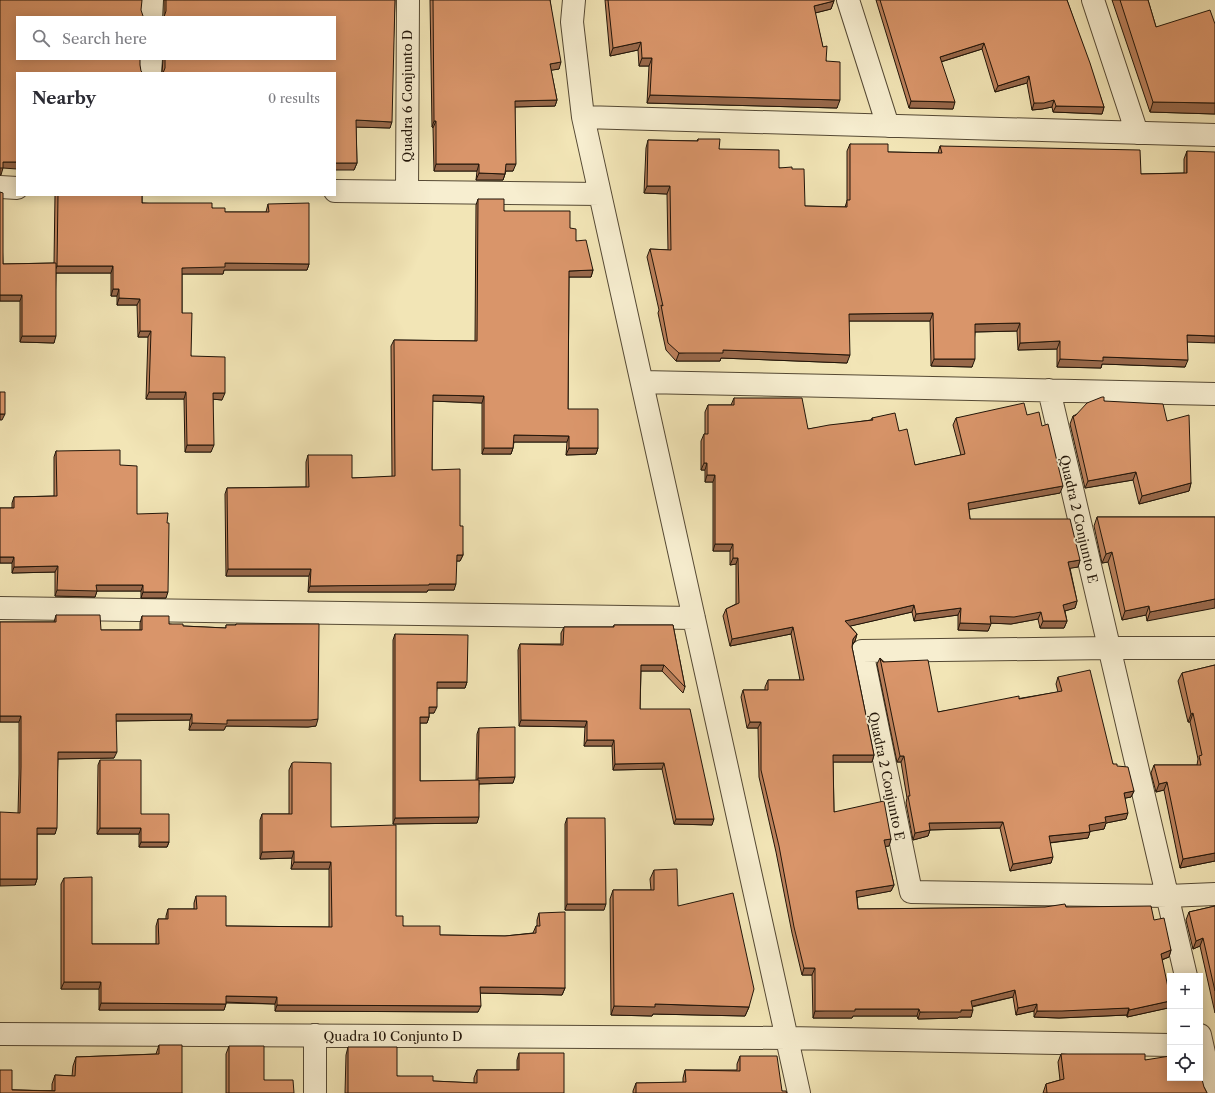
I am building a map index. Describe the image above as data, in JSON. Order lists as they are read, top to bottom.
{
  "streets": {
    "street": ["Quadra 6 Conjunto D", "Quadra 2 Conjunto E", "Quadra 10 Conjunto D"]
  },
  "page": {
    "search": "Search here",
    "heading": ["Nearby", "0 results"],
    "map_buttons": ["+", "−"]
  }
}
